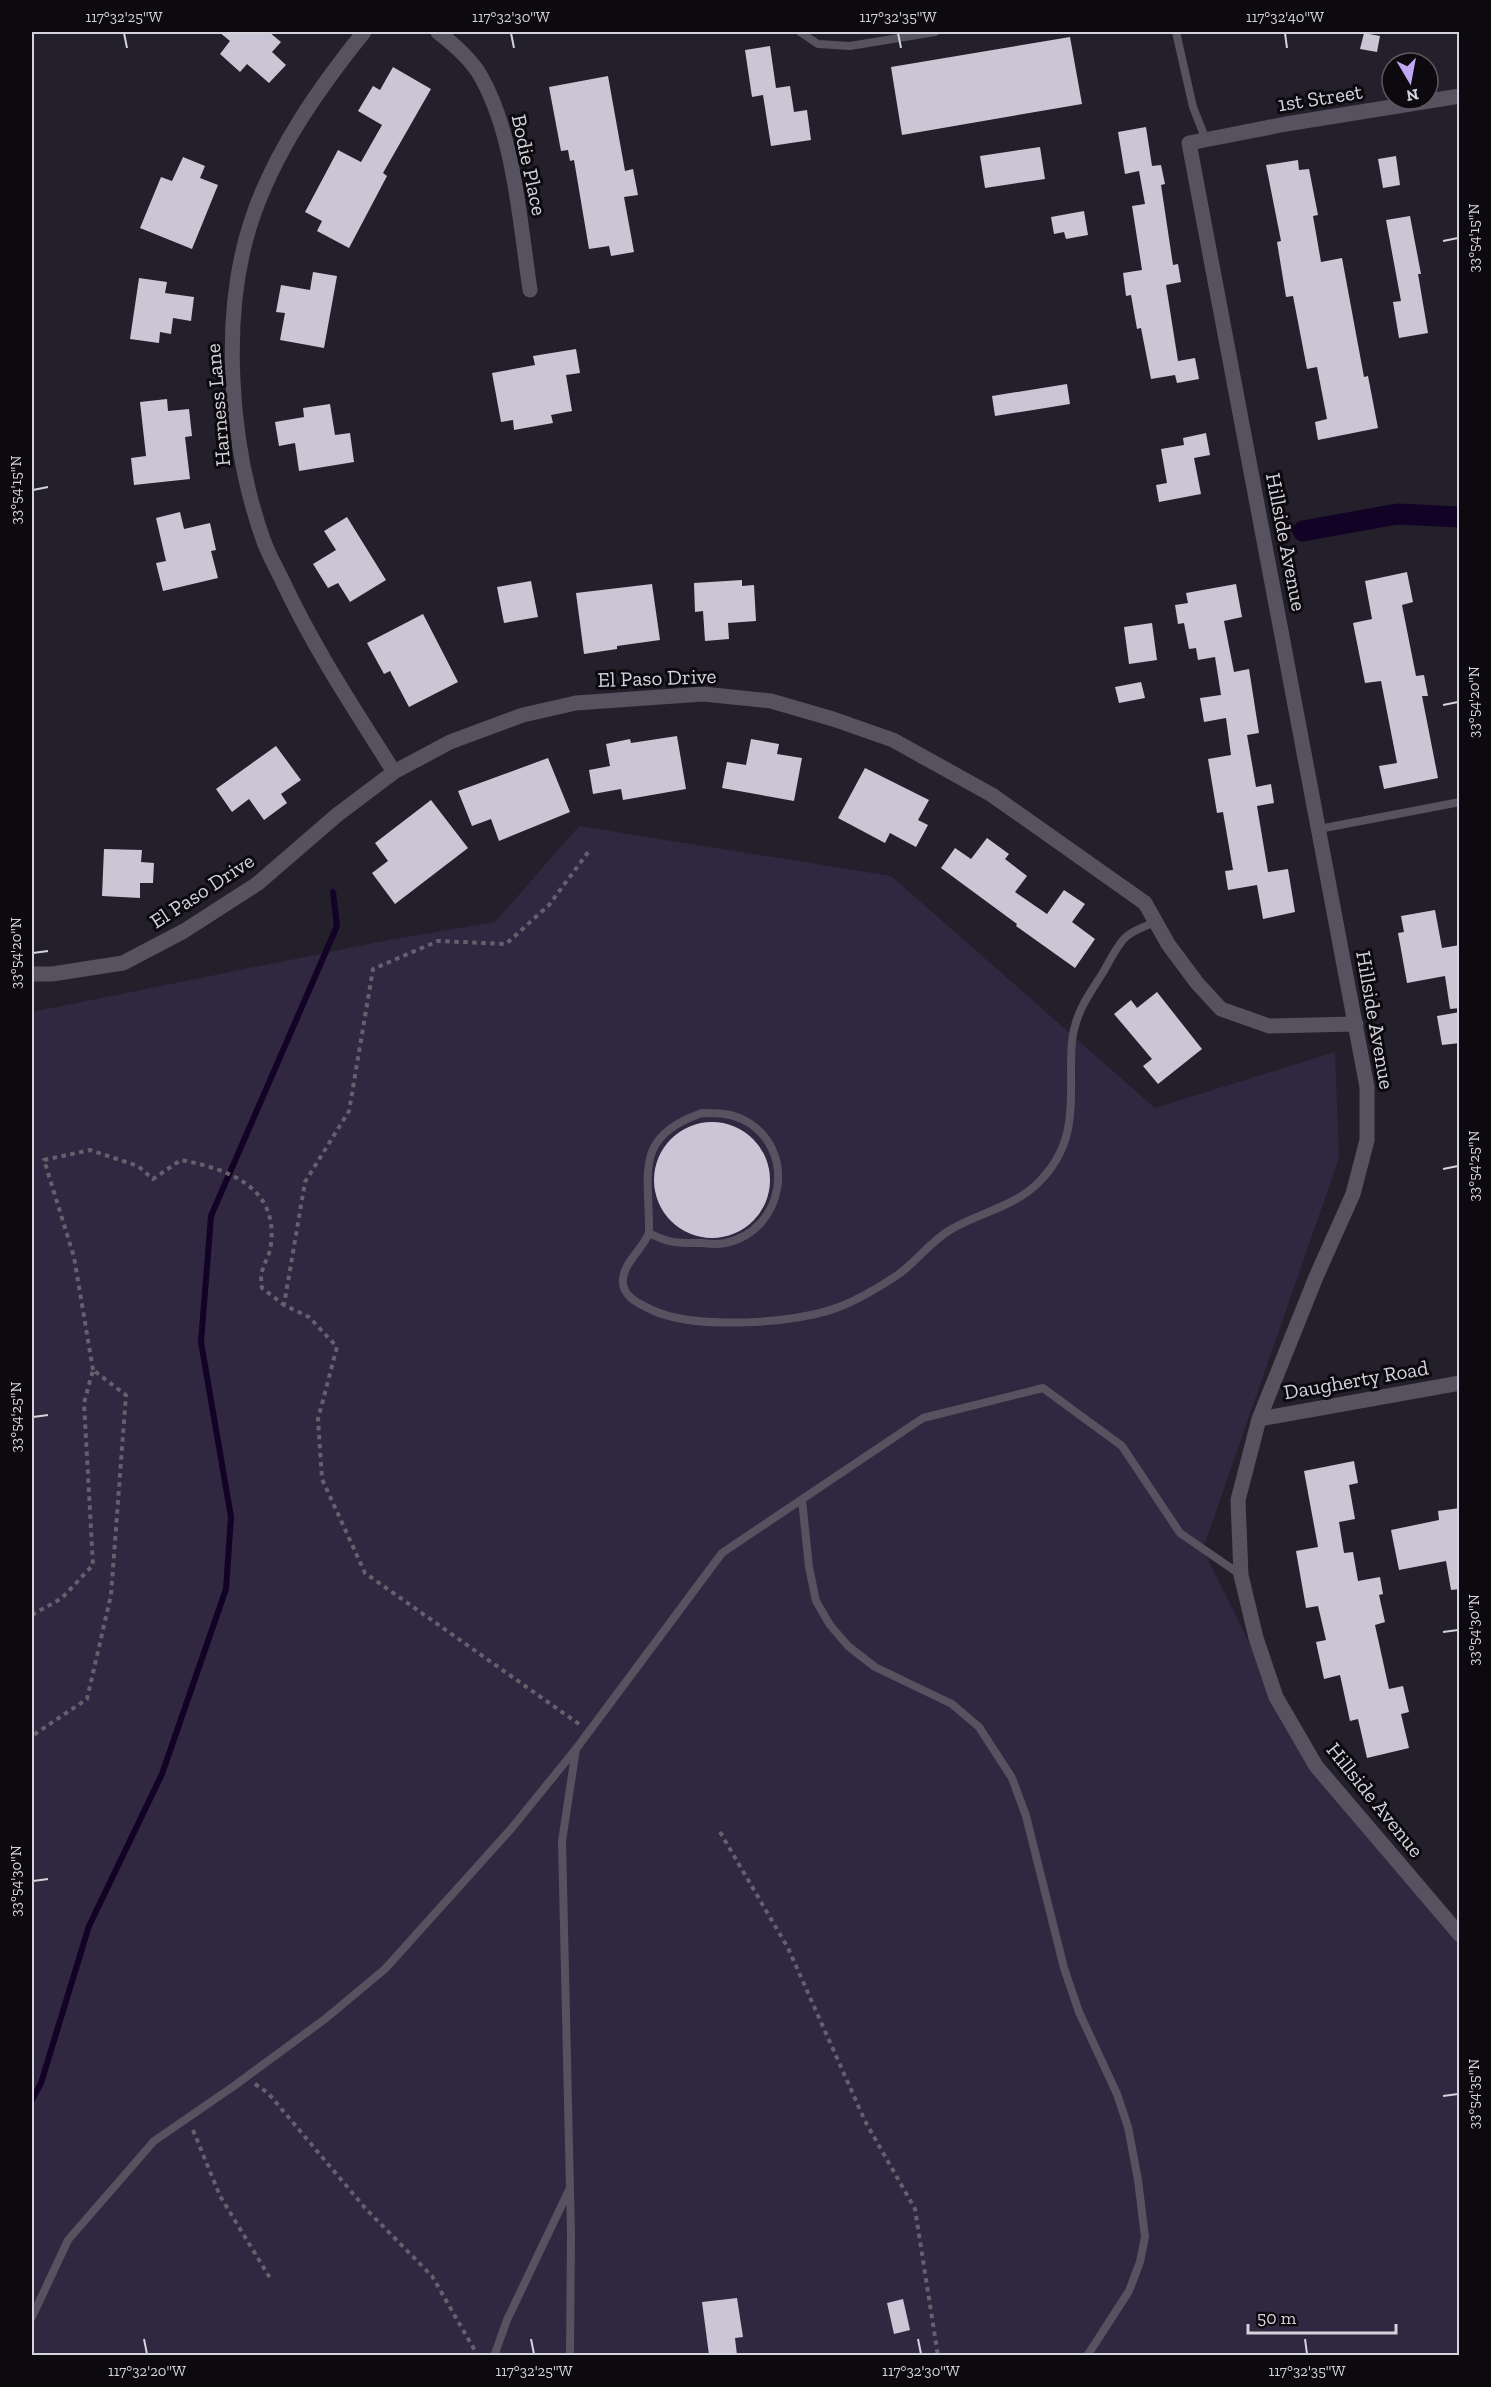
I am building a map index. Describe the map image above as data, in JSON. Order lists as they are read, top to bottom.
{
  "streets": {
    "street": [
      "1st Street",
      "Bodie Place",
      "Harness Lane",
      "Hillside Avenue",
      "El Paso Drive",
      "Daugherty Road"
    ]
  },
  "crossings": [
    ["1st Street", "Hillside Avenue"],
    ["Harness Lane", "El Paso Drive"],
    ["Hillside Avenue", "El Paso Drive"],
    ["Hillside Avenue", "Daugherty Road"]
  ],
  "scale_bar": "50 m",
  "north": "bottom",
  "coordinates": [
    "117°32'25\"W",
    "117°32'30\"W",
    "117°32'35\"W",
    "117°32'40\"W",
    "33°54'15\"N",
    "33°54'20\"N",
    "33°54'25\"N",
    "33°54'30\"N",
    "33°54'35\"N",
    "117°32'20\"W"
  ]
}
